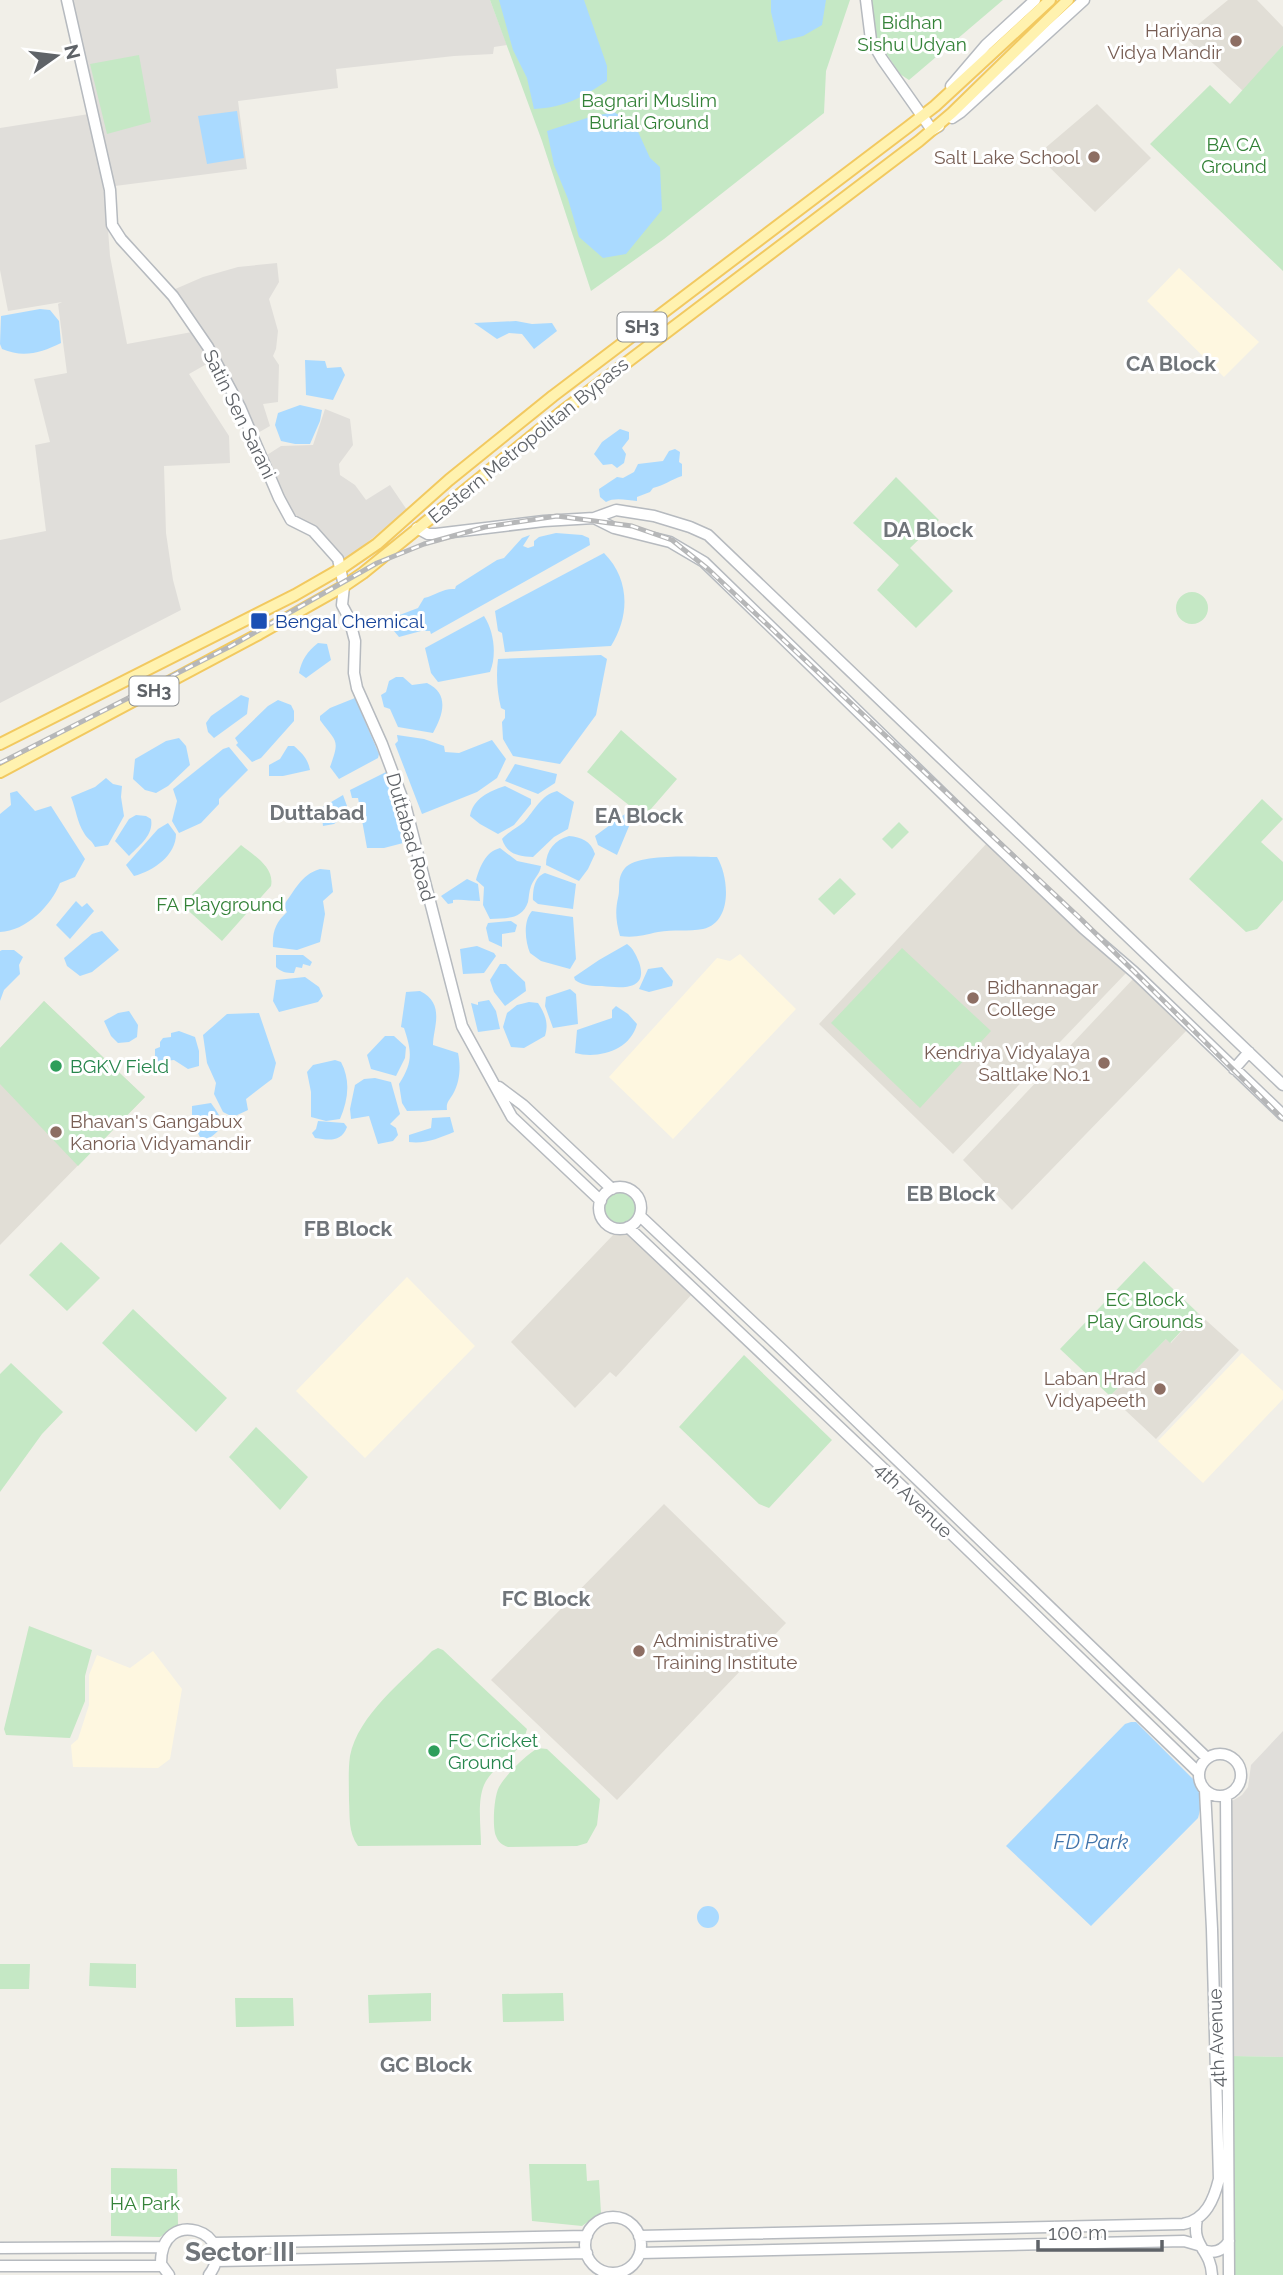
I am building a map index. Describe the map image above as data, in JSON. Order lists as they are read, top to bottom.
{
  "streets": {
    "main road": [
      "SH3",
      "Satin Sen Sarani",
      "Eastern Metropolitan Bypass",
      "Duttabad Road",
      "4th Avenue"
    ]
  },
  "crossings": [
    ["SH3", "Eastern Metropolitan Bypass"],
    ["Satin Sen Sarani", "Eastern Metropolitan Bypass"],
    ["Satin Sen Sarani", "Duttabad Road"],
    ["Eastern Metropolitan Bypass", "Duttabad Road"],
    ["Duttabad Road", "4th Avenue"]
  ],
  "districts": [
    "CA Block",
    "DA Block",
    "Duttabad",
    "EA Block",
    "EB Block",
    "FB Block",
    "FC Block",
    "GC Block",
    "Sector III"
  ],
  "water": ["FD Park"],
  "parks": [
    "Bidhan Sishu Udyan",
    "Bagnari Muslim Burial Ground",
    "BA CA Ground",
    "FA Playground",
    "EC Block Play Grounds",
    "HA Park"
  ],
  "places": {
    "other": [
      "Hariyana Vidya Mandir",
      "Salt Lake School",
      "Bidhannagar College",
      "Kendriya Vidyalaya Saltlake No.1",
      "BGKV Field",
      "Bhavan's Gangabux Kanoria Vidyamandir",
      "Laban Hrad Vidyapeeth",
      "Administrative Training Institute",
      "FC Cricket Ground"
    ],
    "transit": ["Bengal Chemical"]
  },
  "scale_bar": "100 m",
  "north": "right"
}
